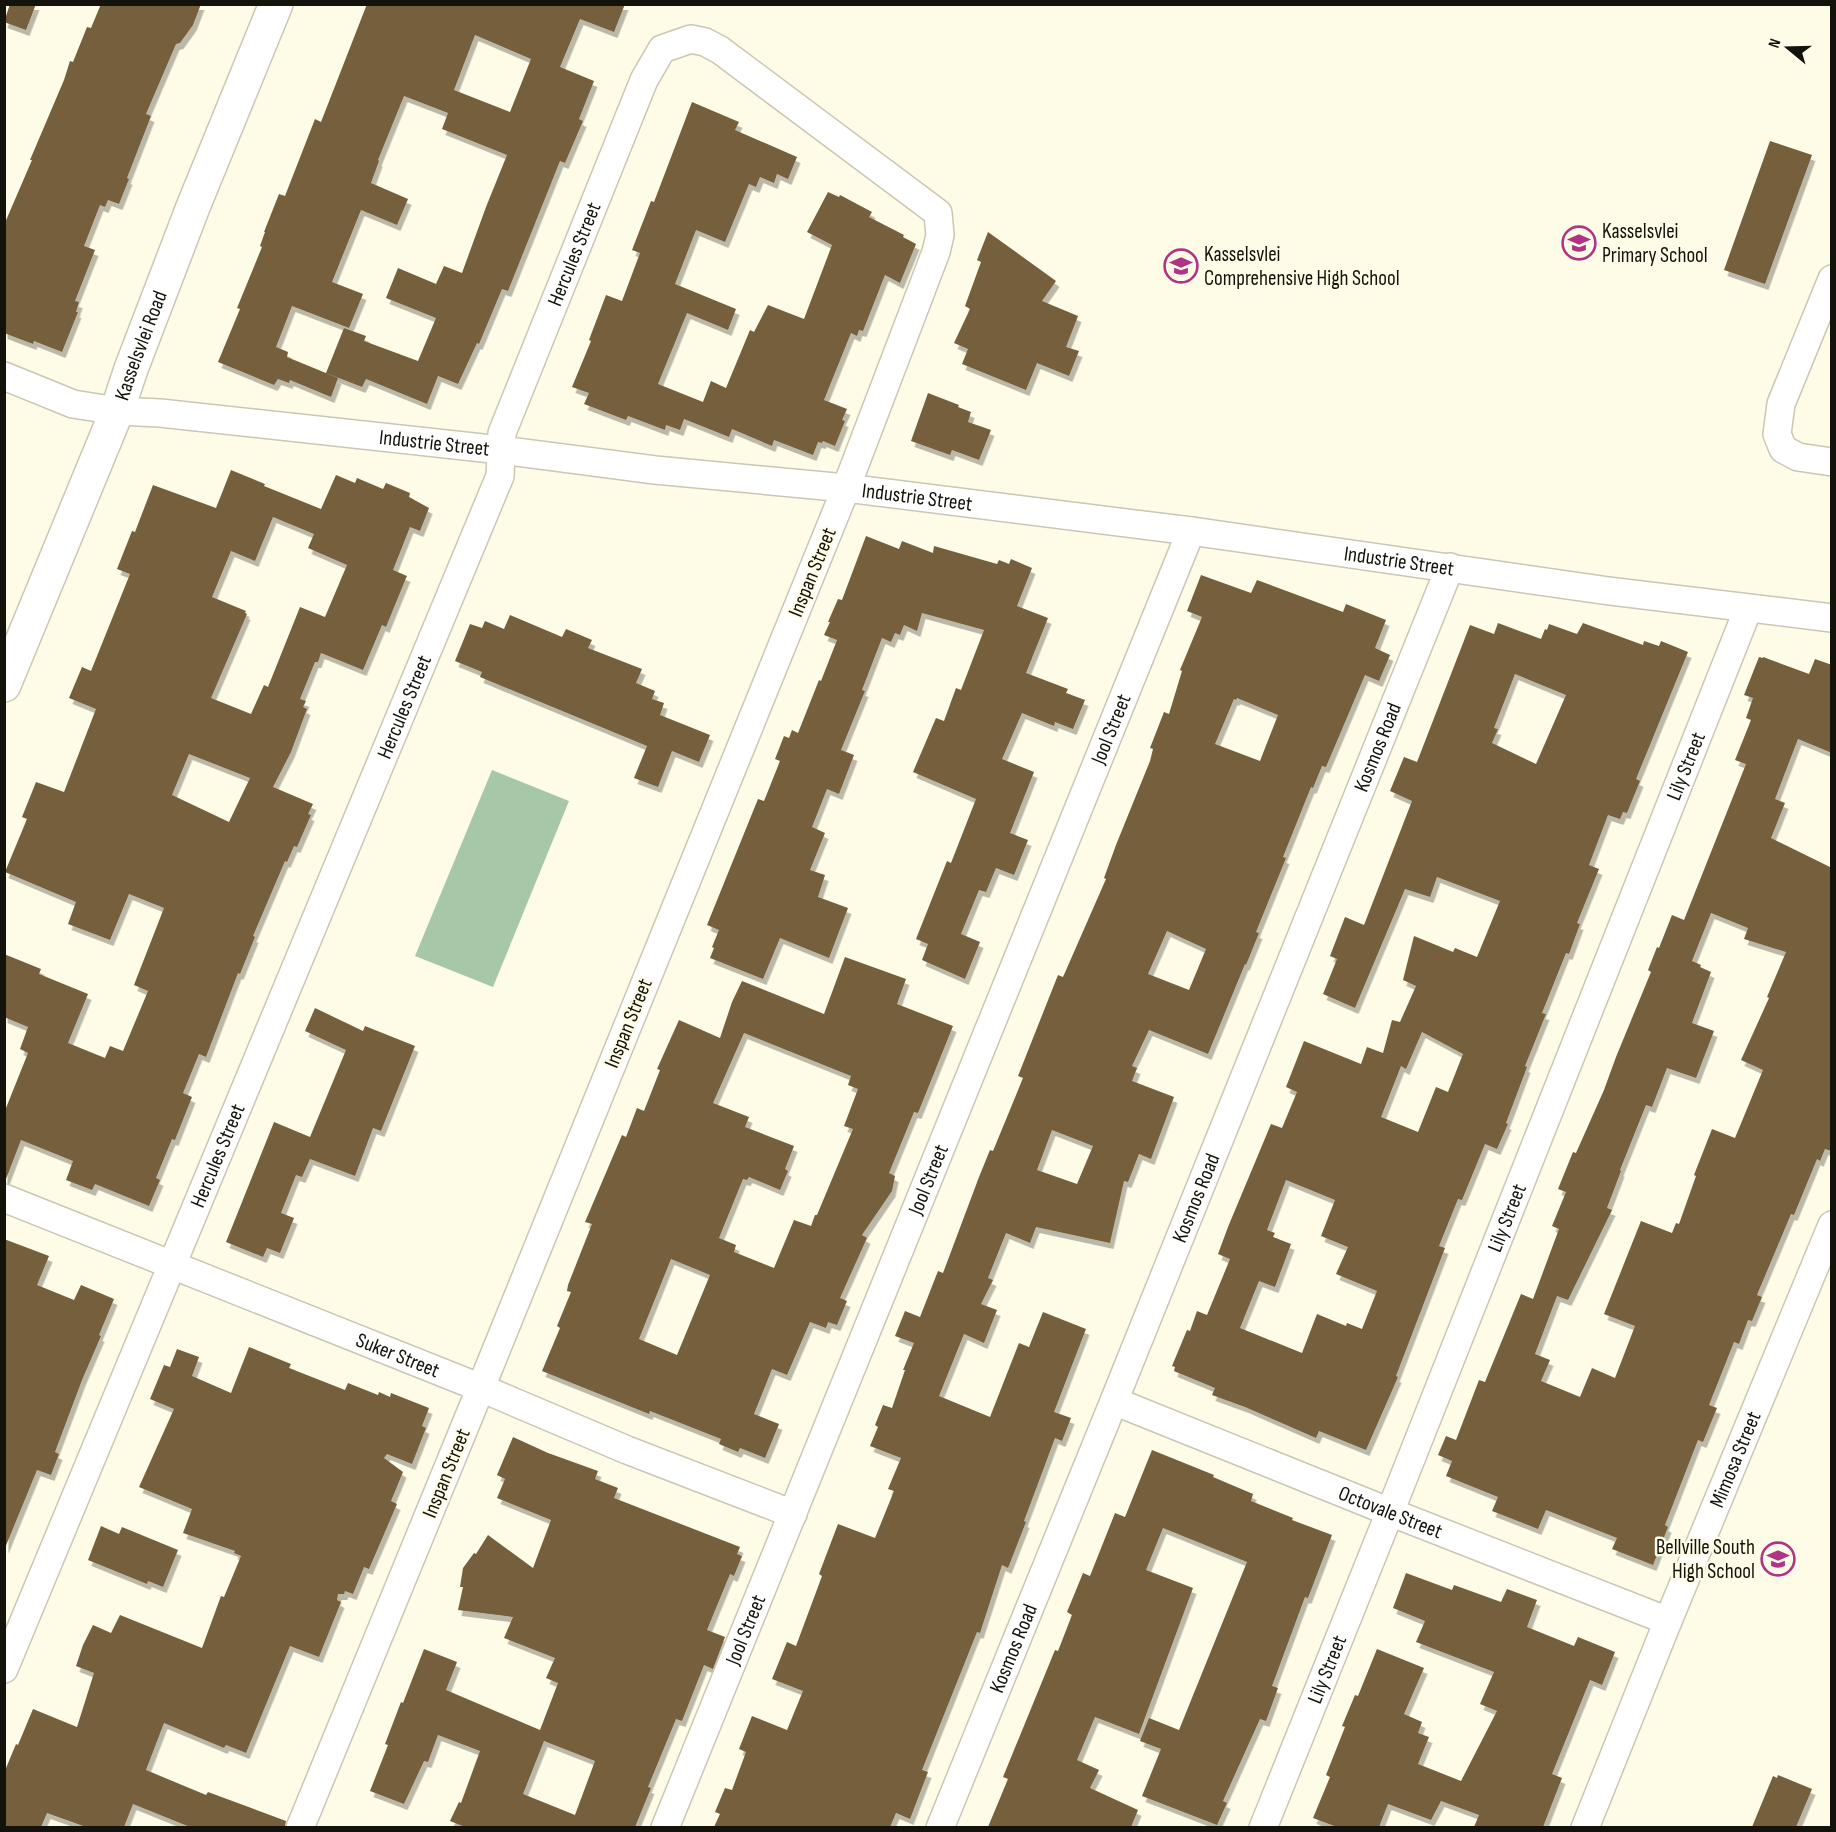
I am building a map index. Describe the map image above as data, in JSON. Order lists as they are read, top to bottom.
{
  "streets": {
    "street": [
      "Hercules Street",
      "Kasselsvlei Road",
      "Industrie Street",
      "Inspan Street",
      "Jool Street",
      "Kosmos Road",
      "Lily Street",
      "Suker Street",
      "Mimosa Street",
      "Octovale Street"
    ]
  },
  "crossings": [
    ["Hercules Street", "Industrie Street"],
    ["Hercules Street", "Inspan Street"],
    ["Hercules Street", "Suker Street"],
    ["Kasselsvlei Road", "Industrie Street"],
    ["Industrie Street", "Inspan Street"],
    ["Industrie Street", "Jool Street"],
    ["Industrie Street", "Kosmos Road"],
    ["Industrie Street", "Lily Street"],
    ["Inspan Street", "Suker Street"],
    ["Jool Street", "Suker Street"],
    ["Kosmos Road", "Octovale Street"],
    ["Lily Street", "Octovale Street"],
    ["Mimosa Street", "Octovale Street"]
  ],
  "places": {
    "school or university": ["Kasselsvlei Primary School", "Kasselsvlei Comprehensive High School", "Bellville South High School"]
  },
  "north": "left"
}
